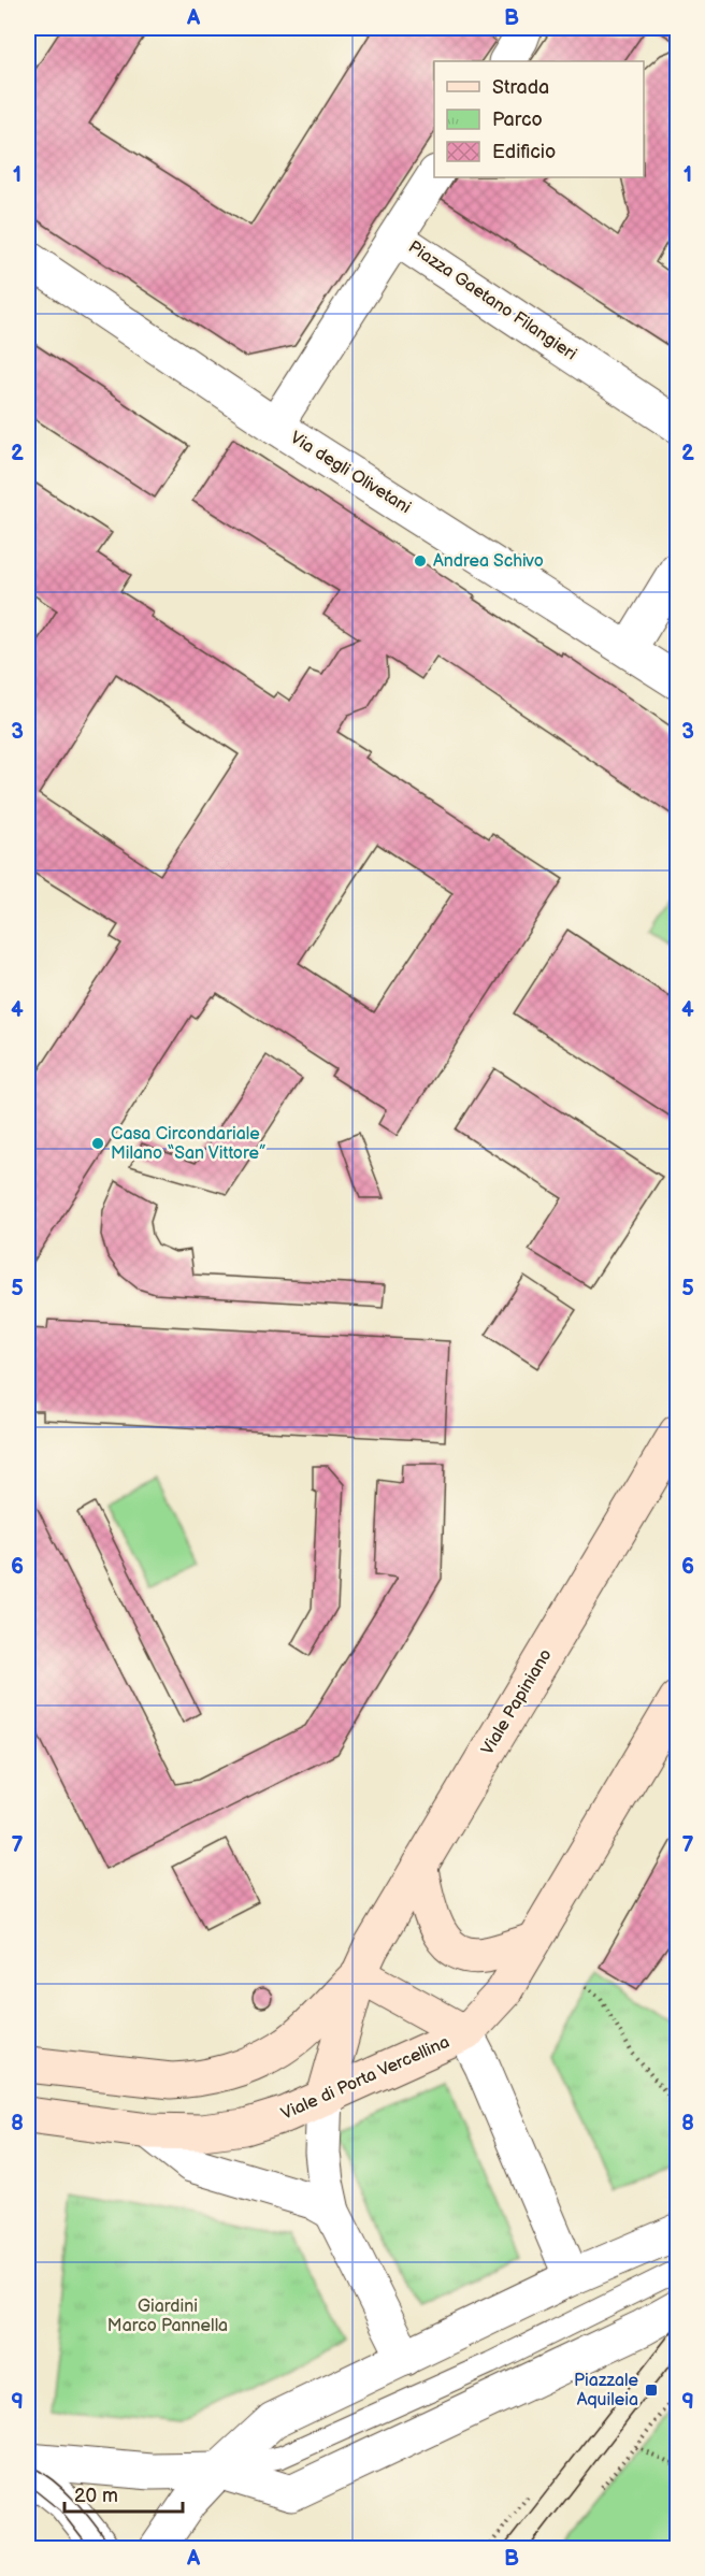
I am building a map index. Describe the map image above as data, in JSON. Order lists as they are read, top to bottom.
{
  "streets": {
    "main road": ["Viale Papiniano", "Viale di Porta Vercellina"],
    "street": ["Piazza Gaetano Filangieri", "Via degli Olivetani"]
  },
  "crossings": [
    ["Piazza Gaetano Filangieri", "Via degli Olivetani"]
  ],
  "parks": ["Giardini Marco Pannella"],
  "places": {
    "other": ["Andrea Schivo", "Casa Circondariale Milano “San Vittore”"],
    "transit": ["Piazzale Aquileia"]
  },
  "legend": ["Strada", "Parco", "Edificio"],
  "scale_bar": "20 m",
  "grid": {
    "columns": ["A", "B"],
    "rows": [
      "1",
      "2",
      "3",
      "4",
      "5",
      "6",
      "7",
      "8",
      "9"
    ]
  }
}
